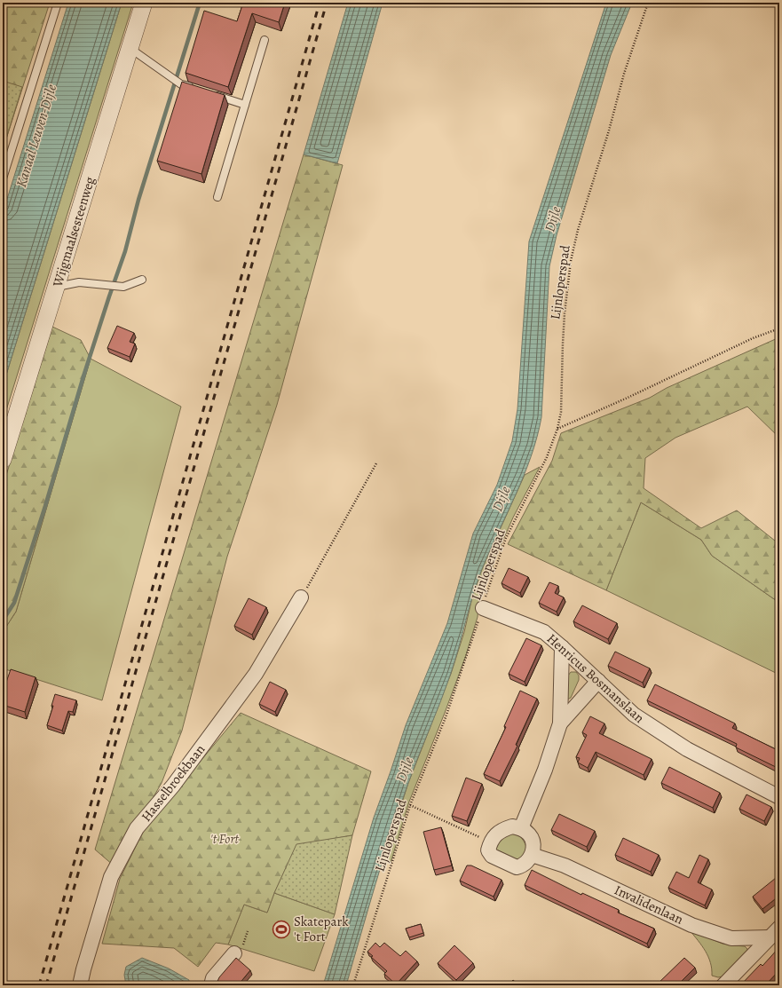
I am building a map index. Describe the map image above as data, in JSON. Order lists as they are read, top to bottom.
{
  "streets": {
    "street": [
      "Wijgmaalsesteenweg",
      "Henricus Bosmanslaan",
      "Hasselbroekbaan",
      "Invalidenlaan"
    ],
    "path": ["Lijnloperspad"]
  },
  "crossings": [
    ["Lijnloperspad", "Henricus Bosmanslaan"]
  ],
  "water": ["Kanaal Leuven-Dijle", "Dijle"],
  "parks": ["'t Fort"],
  "places": {
    "sports": ["Skatepark 't Fort"]
  }
}
